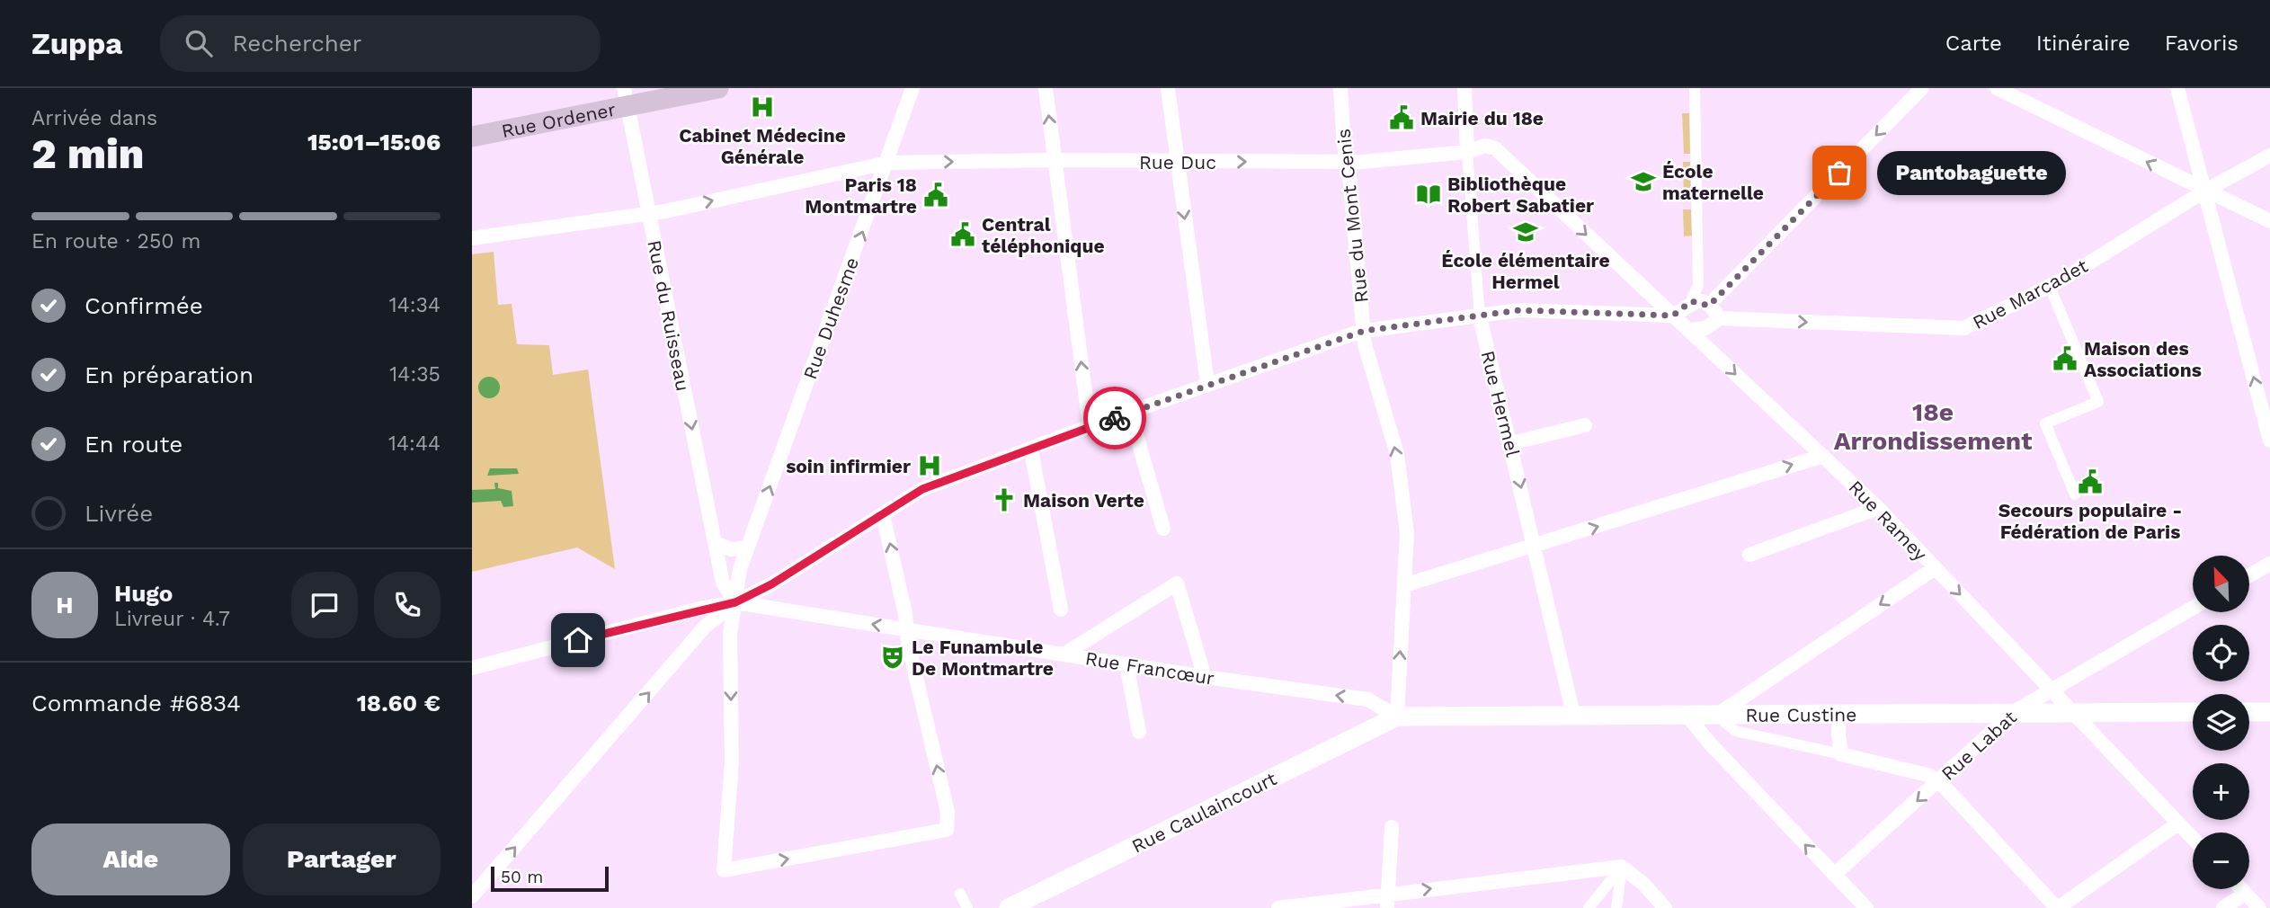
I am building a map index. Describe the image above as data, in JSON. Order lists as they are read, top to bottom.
{
  "streets": {
    "main road": ["Rue Ordener"],
    "street": [
      "Rue Duc",
      "Rue du Mont Cenis",
      "Rue Marcadet",
      "Rue du Ruisseau",
      "Rue Duhesme",
      "Rue Hermel",
      "Rue Ramey",
      "Rue Francœur",
      "Rue Custine",
      "Rue Labat",
      "Rue Caulaincourt"
    ]
  },
  "crossings": [
    ["Rue Ordener", "Rue du Ruisseau"],
    ["Rue Duc", "Rue du Mont Cenis"],
    ["Rue Duc", "Rue du Ruisseau"],
    ["Rue Duc", "Rue Duhesme"],
    ["Rue Duc", "Rue Hermel"],
    ["Rue Duc", "Rue Ramey"],
    ["Rue du Mont Cenis", "Rue Francœur"],
    ["Rue du Mont Cenis", "Rue Custine"],
    ["Rue du Mont Cenis", "Rue Caulaincourt"],
    ["Rue Marcadet", "Rue Ramey"],
    ["Rue du Ruisseau", "Rue Duhesme"],
    ["Rue du Ruisseau", "Rue Francœur"],
    ["Rue Duhesme", "Rue Francœur"],
    ["Rue Hermel", "Rue Ramey"],
    ["Rue Hermel", "Rue Custine"],
    ["Rue Ramey", "Rue Custine"],
    ["Rue Ramey", "Rue Labat"],
    ["Rue Francœur", "Rue Custine"],
    ["Rue Francœur", "Rue Caulaincourt"],
    ["Rue Custine", "Rue Labat"],
    ["Rue Custine", "Rue Caulaincourt"]
  ],
  "one_way": [
    "Rue Duc",
    "Rue du Mont Cenis",
    "Rue Marcadet",
    "Rue du Ruisseau",
    "Rue Ramey",
    "Rue Francœur"
  ],
  "districts": ["18e Arrondissement"],
  "places": {
    "hospital": ["Cabinet Médecine Générale", "soin infirmier"],
    "public building": [
      "Mairie du 18e",
      "Paris 18 Montmartre",
      "Central téléphonique",
      "Maison des Associations",
      "Secours populaire - Fédération de Paris"
    ],
    "other": ["Pantobaguette"],
    "school or university": ["École maternelle", "École élémentaire Hermel"],
    "library": ["Bibliothèque Robert Sabatier"],
    "church": ["Maison Verte"],
    "theatre": ["Le Funambule De Montmartre"]
  },
  "scale_bar": "50 m",
  "north": "top left",
  "page": {
    "header": "Zuppa",
    "search": "Rechercher",
    "nav": ["Carte", "Itinéraire", "Favoris"],
    "heading": ["2 min", "Arrivée dans", "15:01–15:06"],
    "panel": [
      "Hugo",
      "Livreur · 4.7",
      "Commande #6834",
      "18.60 €"
    ],
    "bubble": "Pantobaguette",
    "bar": "En route · 250 m",
    "list": [
      ["Confirmée", "14:34"],
      ["En préparation", "14:35"],
      ["En route", "14:44"],
      "Livrée"
    ],
    "map_buttons": ["+", "−"],
    "round": "H",
    "buttons": ["Aide", "Partager"],
    "scale": "50 m"
  }
}
